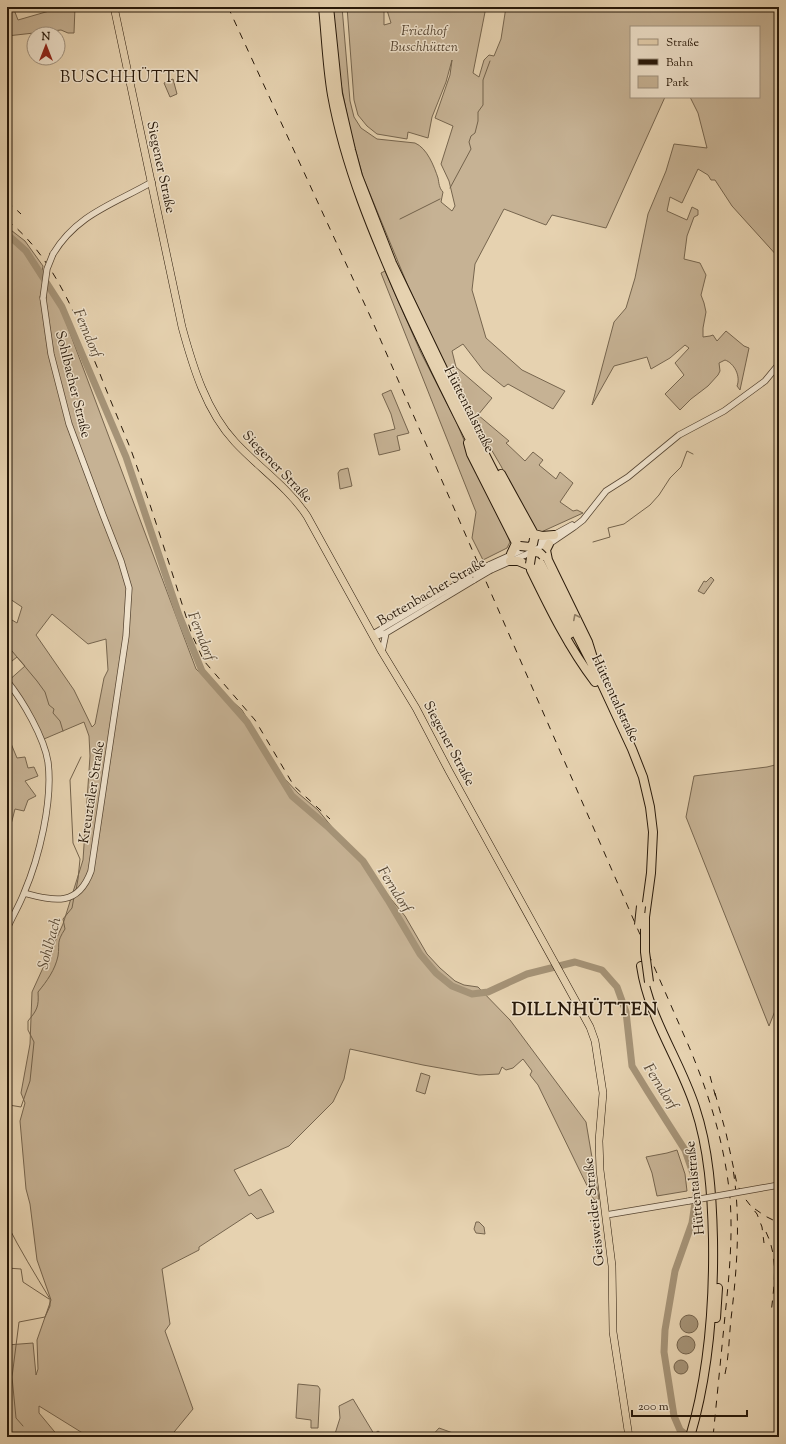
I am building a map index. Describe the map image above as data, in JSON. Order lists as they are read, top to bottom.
{
  "streets": {
    "highway": ["Hüttentalstraße"],
    "main road": ["Siegener Straße", "Geisweider Straße"],
    "street": ["Sohlbacher Straße", "Bottenbacher Straße", "Kreuztaler Straße"]
  },
  "crossings": [
    ["Siegener Straße", "Sohlbacher Straße"],
    ["Siegener Straße", "Bottenbacher Straße"],
    ["Siegener Straße", "Geisweider Straße"],
    ["Sohlbacher Straße", "Kreuztaler Straße"]
  ],
  "districts": ["BUSCHHÜTTEN", "DILLNHÜTTEN"],
  "water": ["Ferndorf", "Sohlbach"],
  "parks": ["Friedhof Buschhütten"],
  "legend": ["Straße", "Bahn", "Park"],
  "scale_bar": "200 m",
  "north": "top"
}
